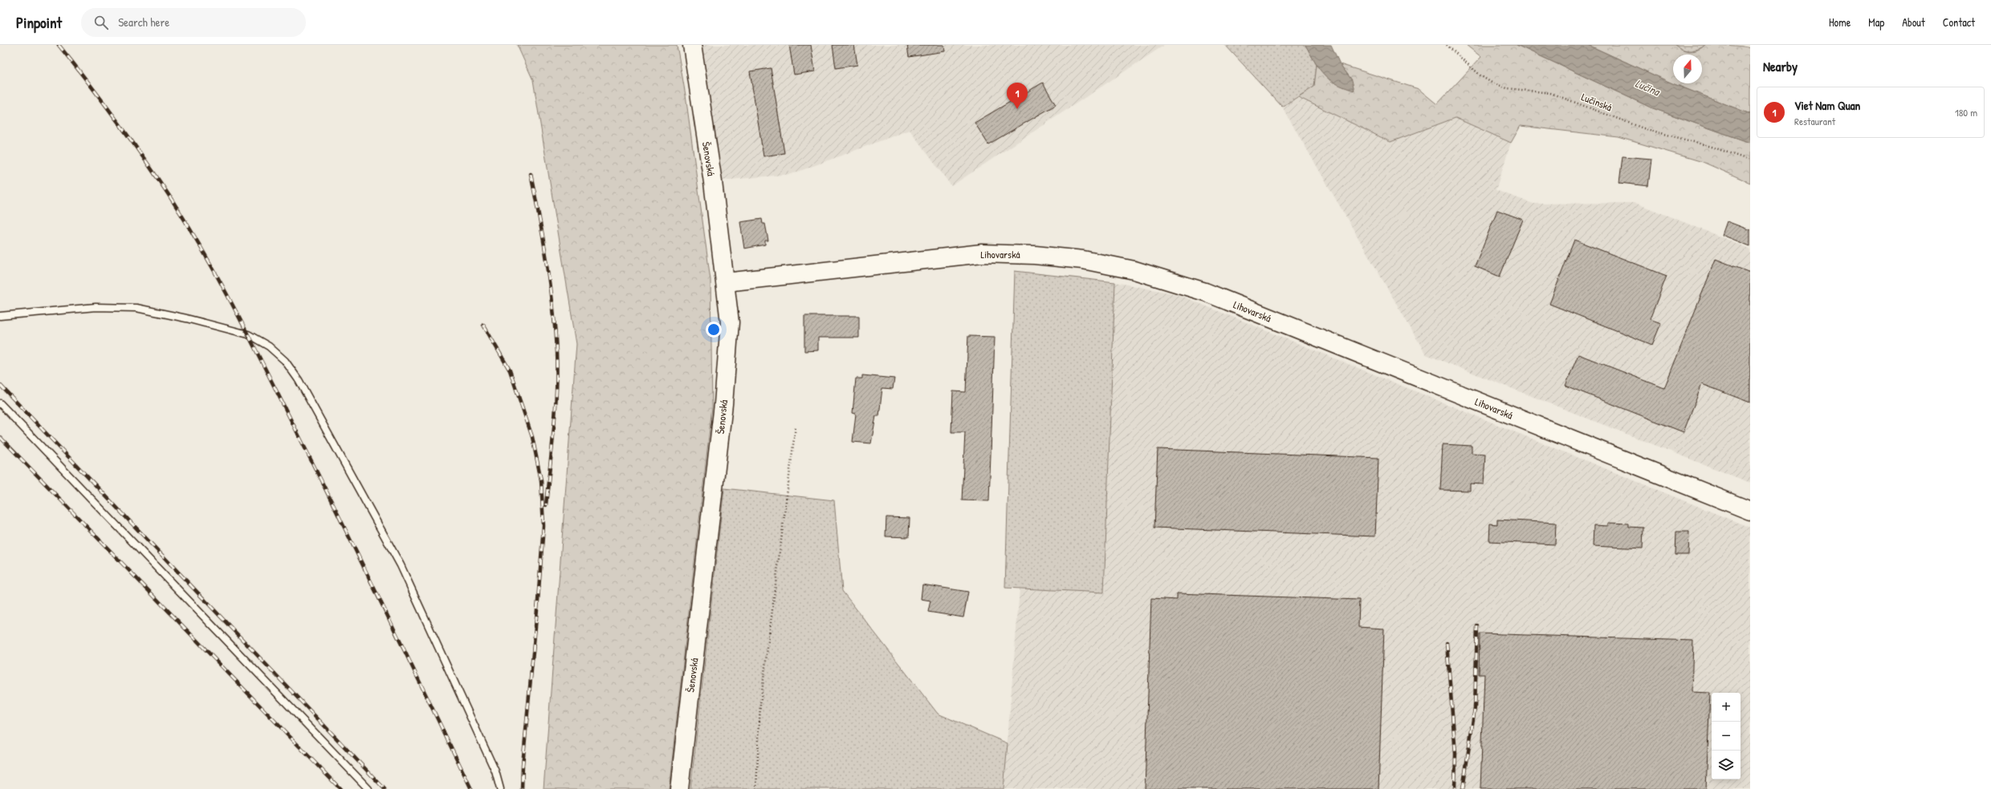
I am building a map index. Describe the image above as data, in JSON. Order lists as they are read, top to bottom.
{
  "streets": {
    "street": ["Šenovská", "Lihovarská"],
    "path": ["Lučinská"]
  },
  "crossings": [
    ["Šenovská", "Lihovarská"]
  ],
  "water": ["Lučina"],
  "north": "top",
  "page": {
    "header": "Pinpoint",
    "search": "Search here",
    "nav": [
      "Home",
      "Map",
      "About",
      "Contact"
    ],
    "heading": "Nearby",
    "pins": "1",
    "list": [
      {
        "mark": "1",
        "name": "Viet Nam Quan",
        "note": "Restaurant",
        "value": "180 m"
      }
    ],
    "map_buttons": ["+", "−"]
  }
}
